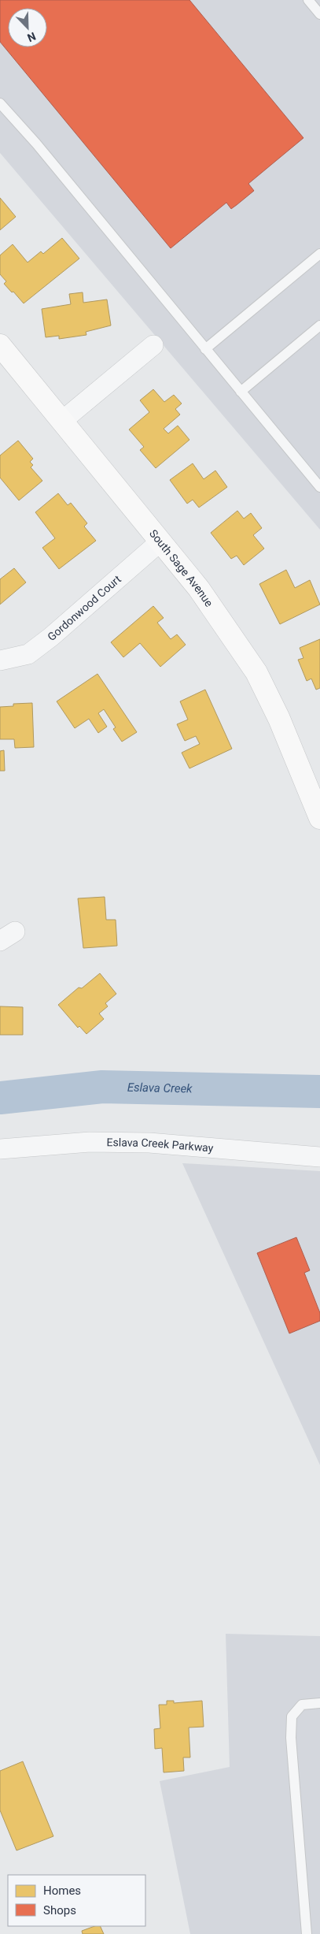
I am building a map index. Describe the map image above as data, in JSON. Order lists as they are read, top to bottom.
{
  "streets": {
    "street": ["South Sage Avenue", "Gordonwood Court", "Eslava Creek Parkway"]
  },
  "crossings": [
    ["South Sage Avenue", "Gordonwood Court"]
  ],
  "water": ["Eslava Creek"],
  "legend": ["Homes", "Shops"],
  "north": "bottom right"
}
